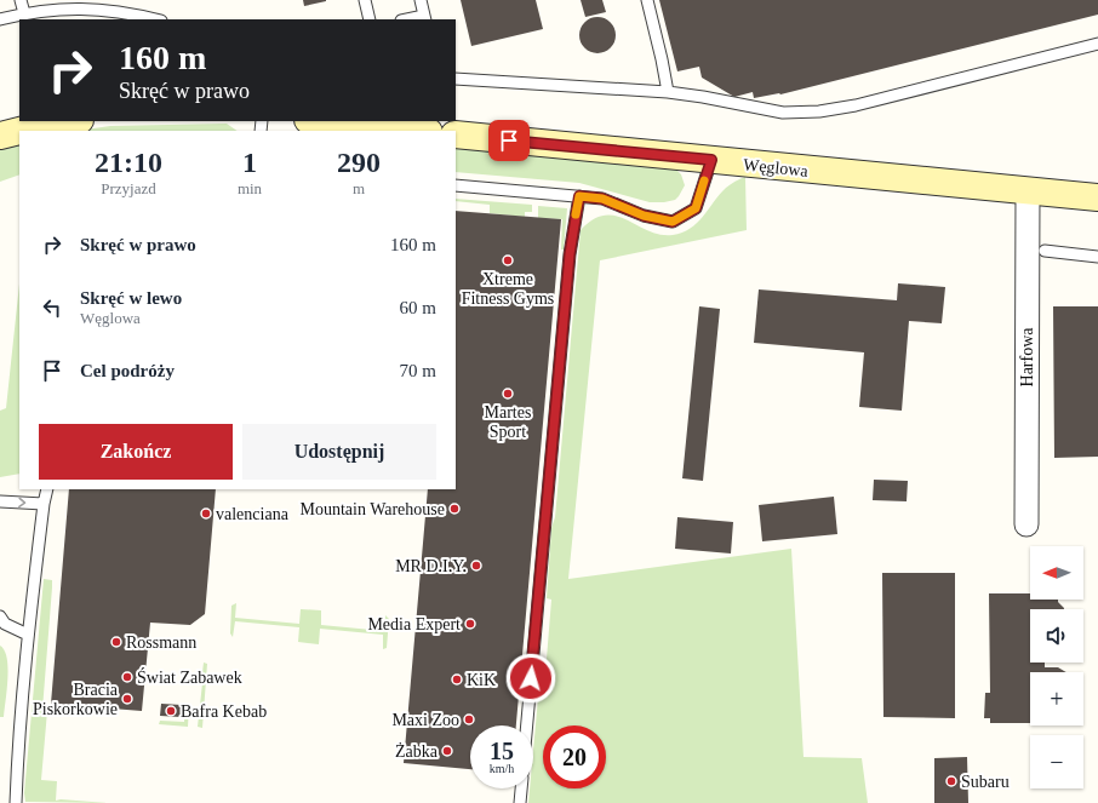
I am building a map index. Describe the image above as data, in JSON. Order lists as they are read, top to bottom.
{
  "streets": {
    "street": ["Węglowa", "Harfowa"]
  },
  "crossings": [
    ["Węglowa", "Harfowa"]
  ],
  "places": [
    "Xtreme Fitness Gyms",
    "Martes Sport",
    "Mountain Warehouse",
    "valenciana",
    "MR D.I.Y.",
    "Media Expert",
    "Rossmann",
    "Świat Zabawek",
    "KiK",
    "Bracia Piskorkowie",
    "Bafra Kebab",
    "Maxi Zoo",
    "Żabka",
    "Subaru"
  ],
  "north": "left",
  "page": {
    "turn": ["160 m", "Skręć w prawo"],
    "eta": [
      "21:10",
      "Przyjazd",
      "1",
      "min",
      "290",
      "m"
    ],
    "list": [
      {
        "name": "Skręć w prawo",
        "value": "160 m"
      },
      {
        "name": "Skręć w lewo",
        "note": "Węglowa",
        "value": "60 m"
      },
      {
        "name": "Cel podróży",
        "value": "70 m"
      }
    ],
    "buttons": ["Zakończ", "Udostępnij"],
    "map_buttons": ["+", "−"],
    "speed": "15 km/h",
    "limit": "20"
  }
}
